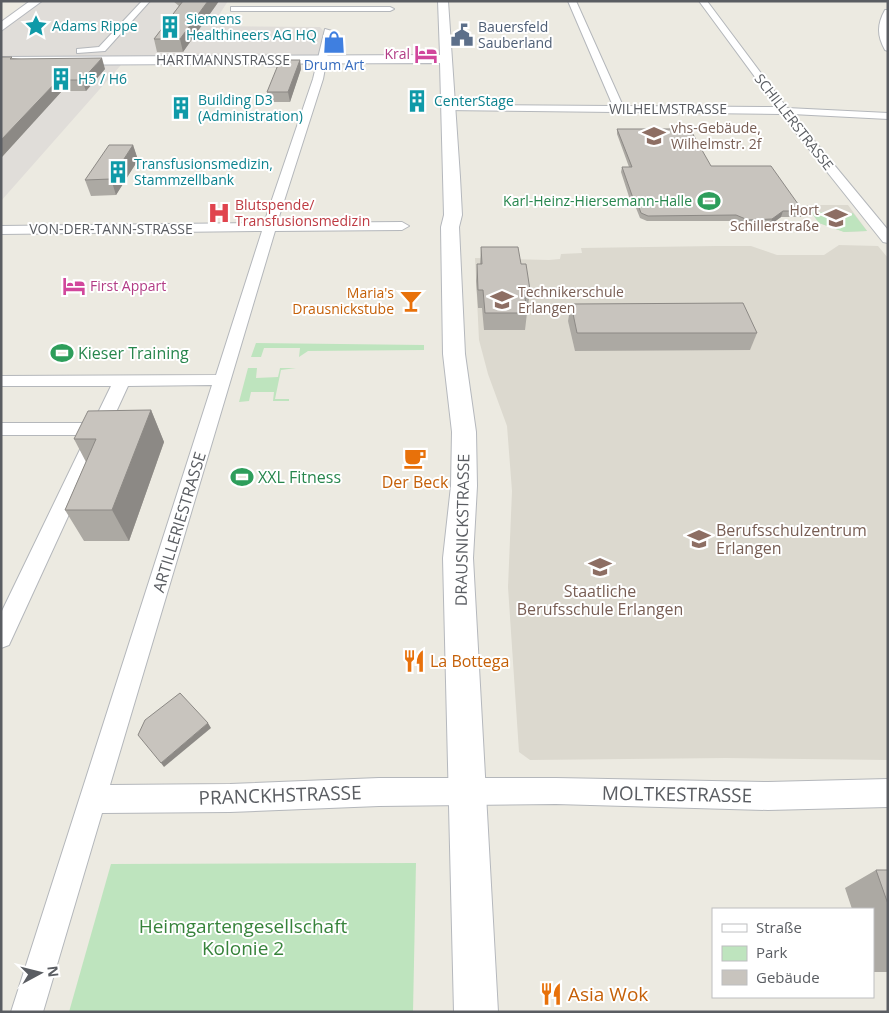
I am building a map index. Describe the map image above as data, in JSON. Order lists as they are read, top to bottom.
{
  "streets": {
    "main road": ["HARTMANNSTRASSE", "DRAUSNICKSTRASSE"],
    "street": [
      "WILHELMSTRASSE",
      "SCHILLERSTRASSE",
      "VON-DER-TANN-STRASSE",
      "ARTILLERIESTRASSE",
      "MOLTKESTRASSE",
      "PRANCKHSTRASSE"
    ]
  },
  "crossings": [
    ["HARTMANNSTRASSE", "ARTILLERIESTRASSE"],
    ["HARTMANNSTRASSE", "DRAUSNICKSTRASSE"],
    ["WILHELMSTRASSE", "SCHILLERSTRASSE"],
    ["WILHELMSTRASSE", "DRAUSNICKSTRASSE"],
    ["VON-DER-TANN-STRASSE", "ARTILLERIESTRASSE"],
    ["ARTILLERIESTRASSE", "PRANCKHSTRASSE"],
    ["DRAUSNICKSTRASSE", "MOLTKESTRASSE"],
    ["DRAUSNICKSTRASSE", "PRANCKHSTRASSE"],
    ["MOLTKESTRASSE", "PRANCKHSTRASSE"]
  ],
  "parks": ["Heimgartengesellschaft Kolonie 2"],
  "places": {
    "place": ["Adams Rippe"],
    "building": [
      "Siemens Healthineers AG HQ",
      "H5 / H6",
      "CenterStage",
      "Building D3 (Administration)",
      "Transfusionsmedizin, Stammzellbank"
    ],
    "public building": ["Bauersfeld Sauberland"],
    "shop": ["Drum Art"],
    "hotel": ["Kral", "First Appart"],
    "school or university": [
      "vhs-Gebäude, Wilhelmstr. 2f",
      "Hort Schillerstraße",
      "Technikerschule Erlangen",
      "Berufsschulzentrum Erlangen",
      "Staatliche Berufsschule Erlangen"
    ],
    "sports": ["Karl-Heinz-Hiersemann-Halle", "Kieser Training", "XXL Fitness"],
    "hospital": ["Blutspende/ Transfusionsmedizin"],
    "bar": ["Maria's Drausnickstube"],
    "cafe": ["Der Beck"],
    "restaurant": ["La Bottega", "Asia Wok"]
  },
  "legend": ["Straße", "Park", "Gebäude"],
  "north": "right"
}
